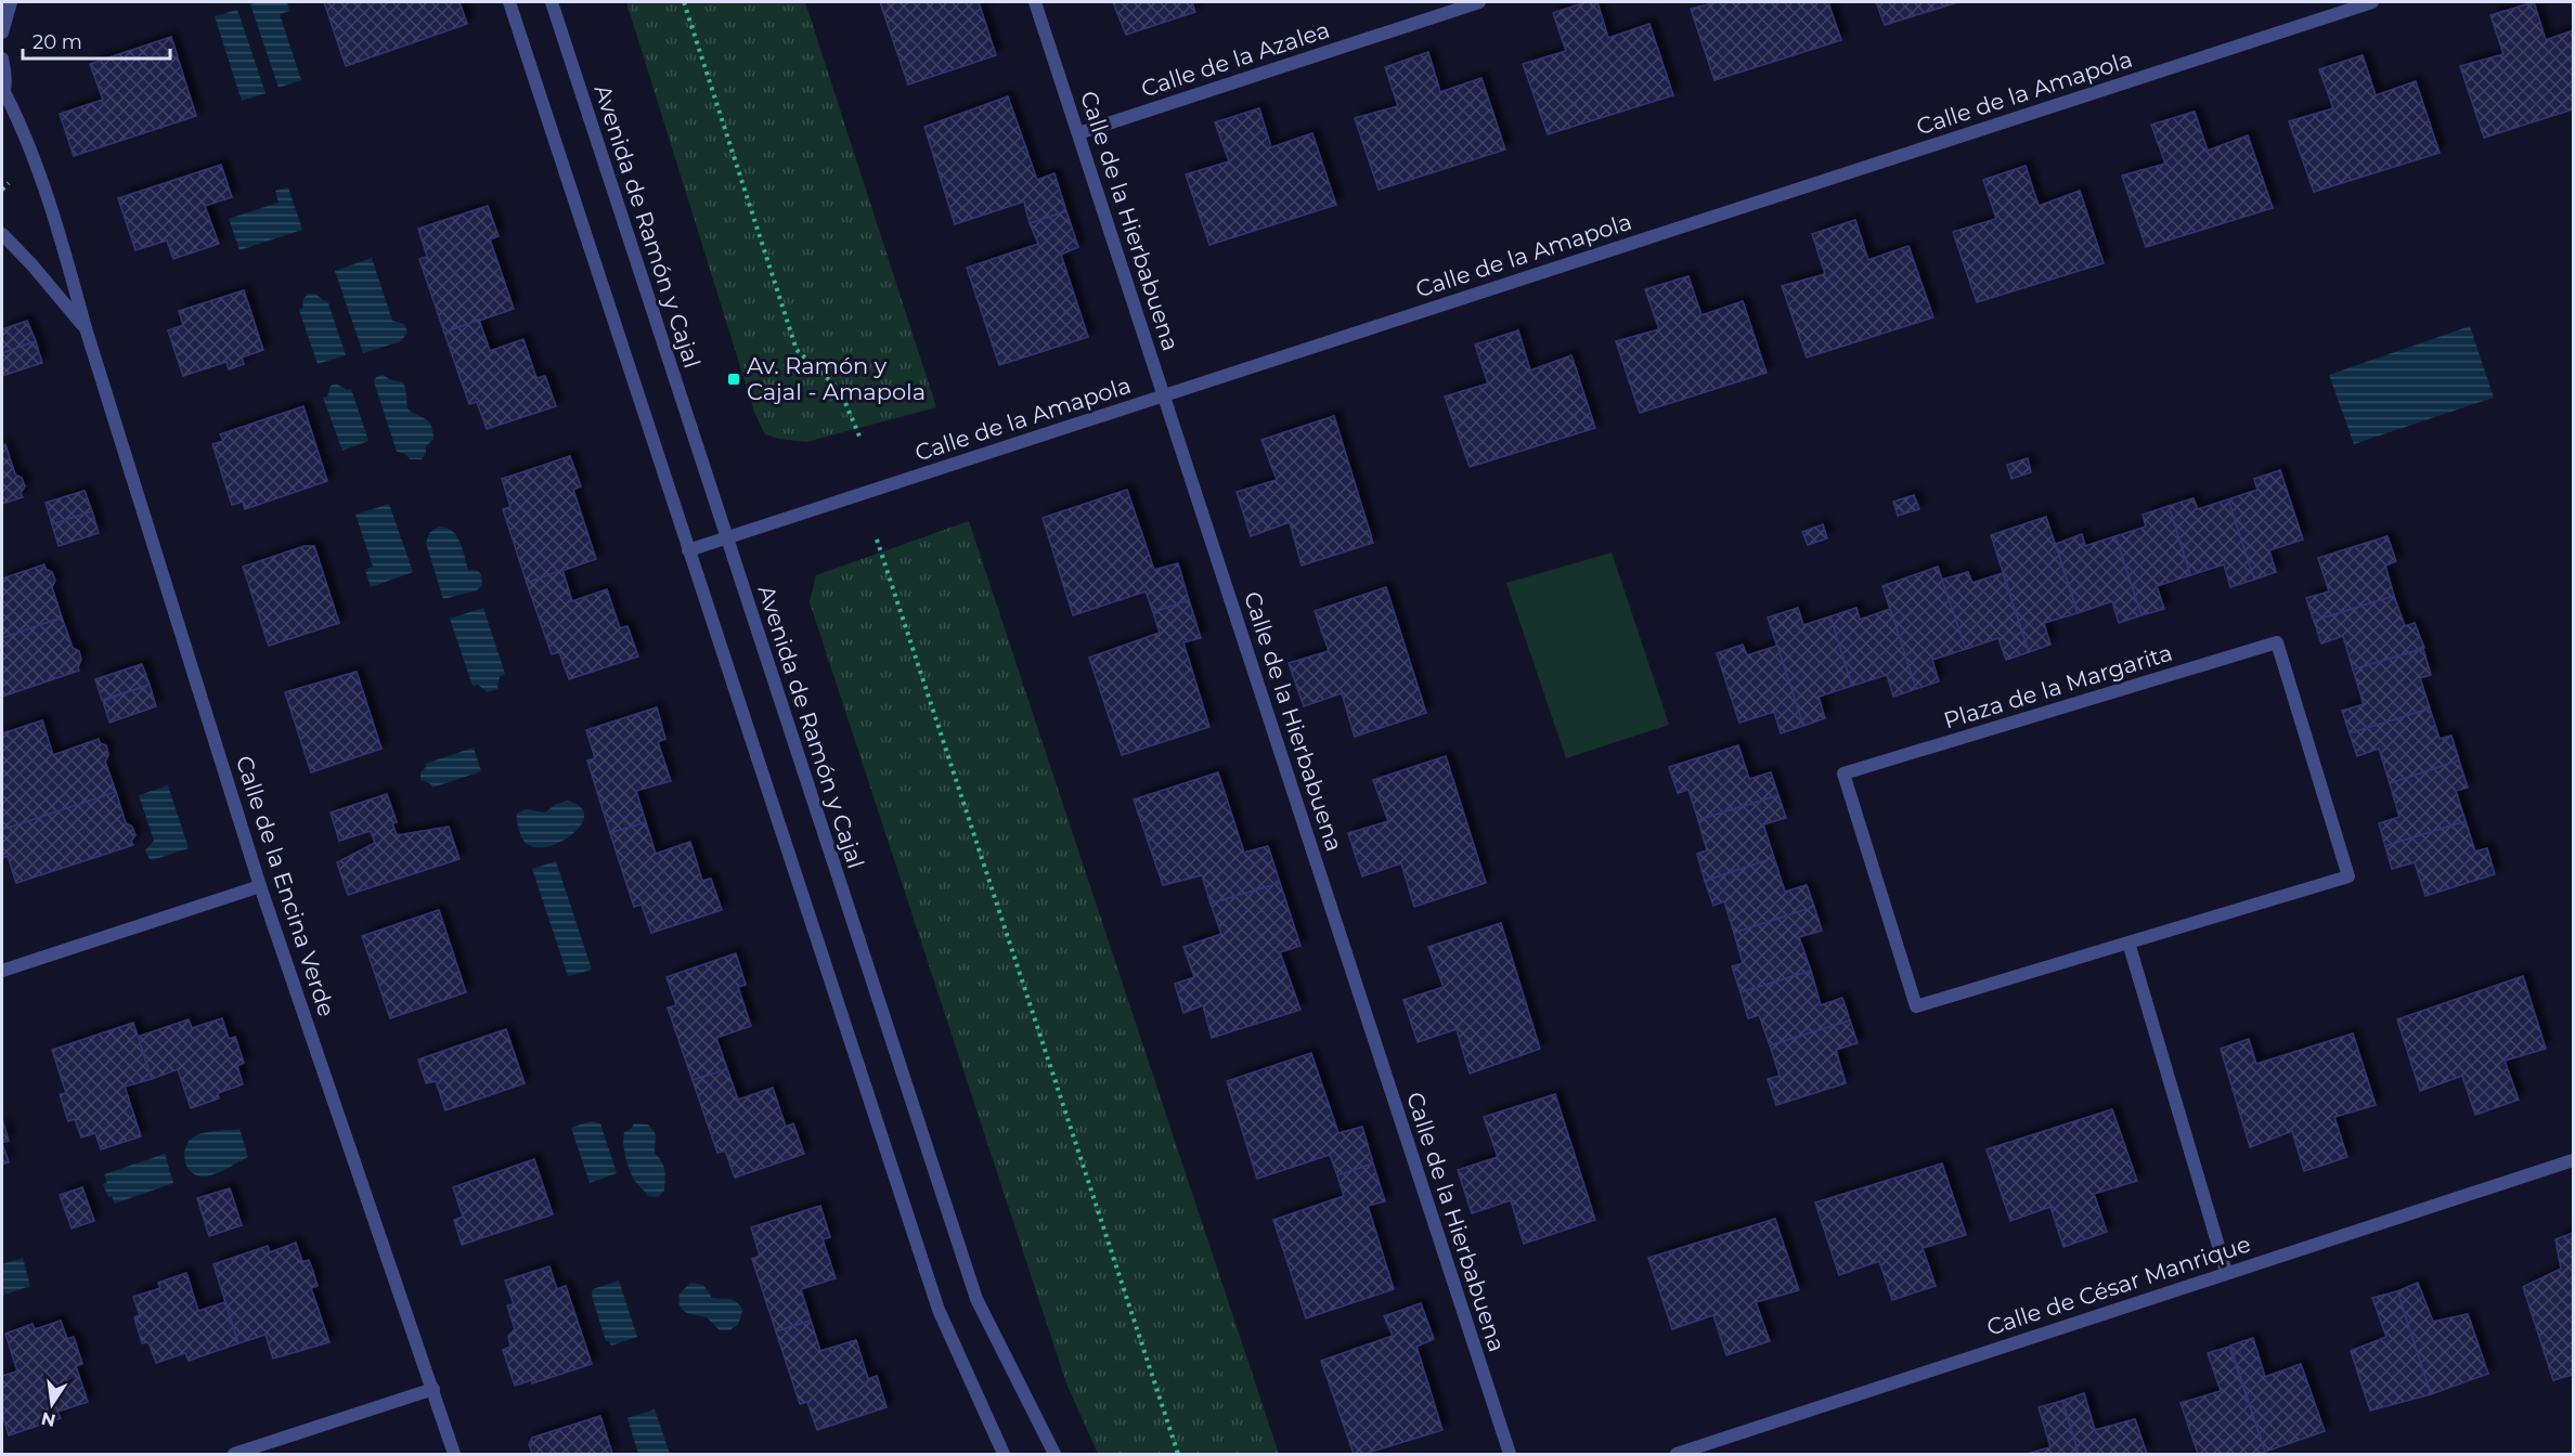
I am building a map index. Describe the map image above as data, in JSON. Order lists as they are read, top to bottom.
{
  "streets": {
    "street": [
      "Calle de la Azalea",
      "Calle de la Amapola",
      "Calle de la Hierbabuena",
      "Avenida de Ramón y Cajal",
      "Plaza de la Margarita",
      "Calle de la Encina Verde",
      "Calle de César Manrique"
    ]
  },
  "crossings": [
    ["Calle de la Azalea", "Calle de la Hierbabuena"],
    ["Calle de la Amapola", "Calle de la Hierbabuena"],
    ["Calle de la Amapola", "Avenida de Ramón y Cajal"]
  ],
  "places": {
    "transit": ["Av. Ramón y Cajal - Amapola"]
  },
  "scale_bar": "20 m",
  "north": "bottom"
}
